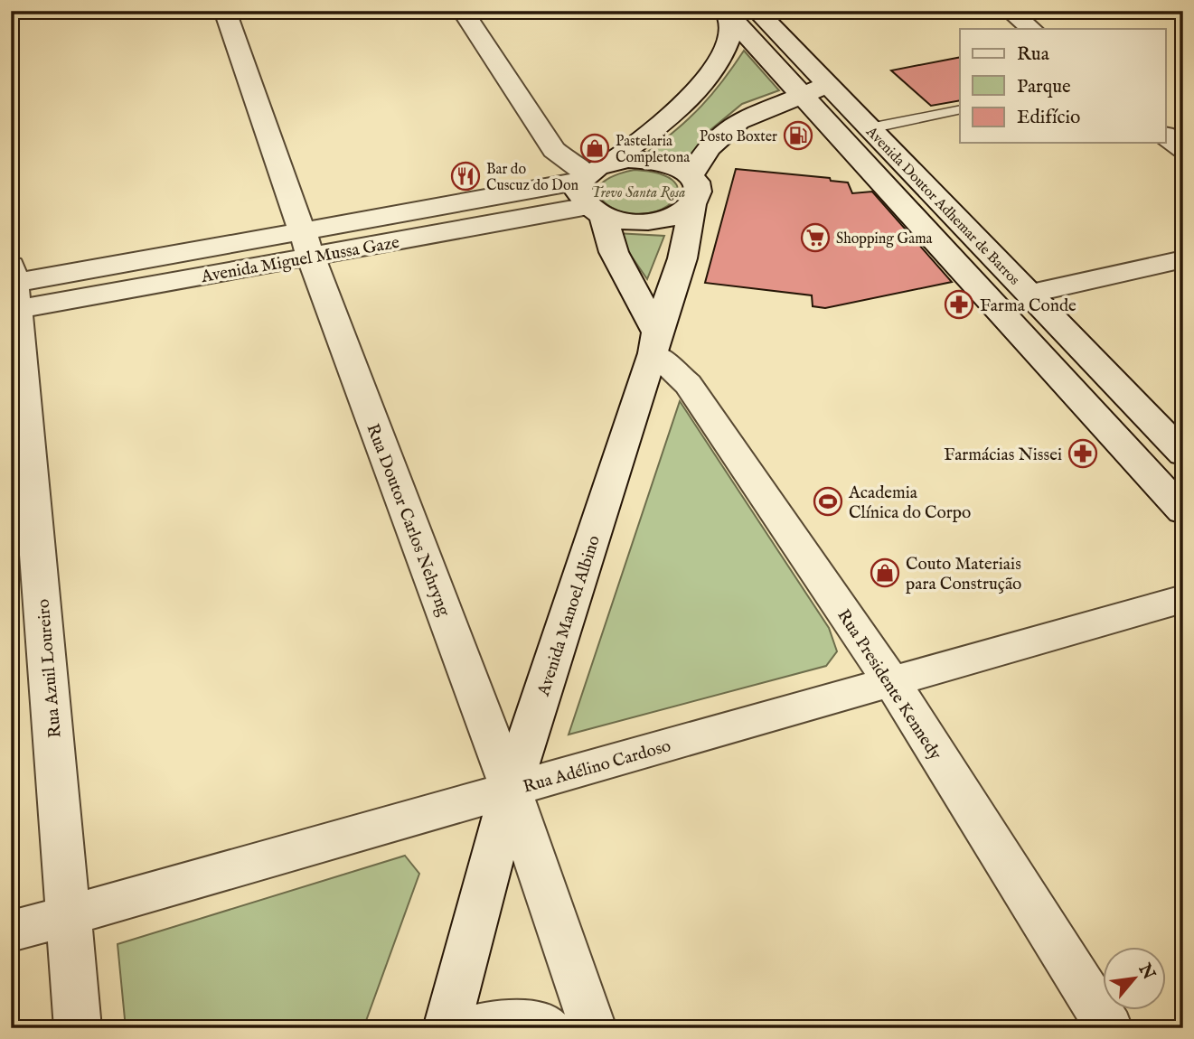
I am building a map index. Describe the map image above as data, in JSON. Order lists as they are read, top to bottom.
{
  "streets": {
    "street": [
      "Avenida Doutor Adhemar de Barros",
      "Avenida Miguel Mussa Gaze",
      "Rua Doutor Carlos Nehryng",
      "Avenida Manoel Albino",
      "Rua Azuil Loureiro",
      "Rua Presidente Kennedy",
      "Rua Adélino Cardoso"
    ]
  },
  "crossings": [
    ["Avenida Doutor Adhemar de Barros", "Avenida Miguel Mussa Gaze"],
    ["Avenida Miguel Mussa Gaze", "Rua Doutor Carlos Nehryng"],
    ["Avenida Miguel Mussa Gaze", "Rua Azuil Loureiro"],
    ["Avenida Miguel Mussa Gaze", "Rua Presidente Kennedy"],
    ["Rua Doutor Carlos Nehryng", "Avenida Manoel Albino"],
    ["Rua Doutor Carlos Nehryng", "Rua Adélino Cardoso"],
    ["Avenida Manoel Albino", "Rua Presidente Kennedy"],
    ["Avenida Manoel Albino", "Rua Adélino Cardoso"],
    ["Rua Azuil Loureiro", "Rua Adélino Cardoso"],
    ["Rua Presidente Kennedy", "Rua Adélino Cardoso"]
  ],
  "parks": ["Trevo Santa Rosa"],
  "places": {
    "fuel station": ["Posto Boxter"],
    "shop": ["Pastelaria Completona", "Couto Materiais para Construção"],
    "restaurant": ["Bar do Cuscuz do Don"],
    "supermarket": ["Shopping Gama"],
    "pharmacy": ["Farma Conde", "Farmácias Nissei"],
    "sports": ["Academia Clínica do Corpo"]
  },
  "legend": ["Rua", "Parque", "Edifício"],
  "north": "top right"
}
